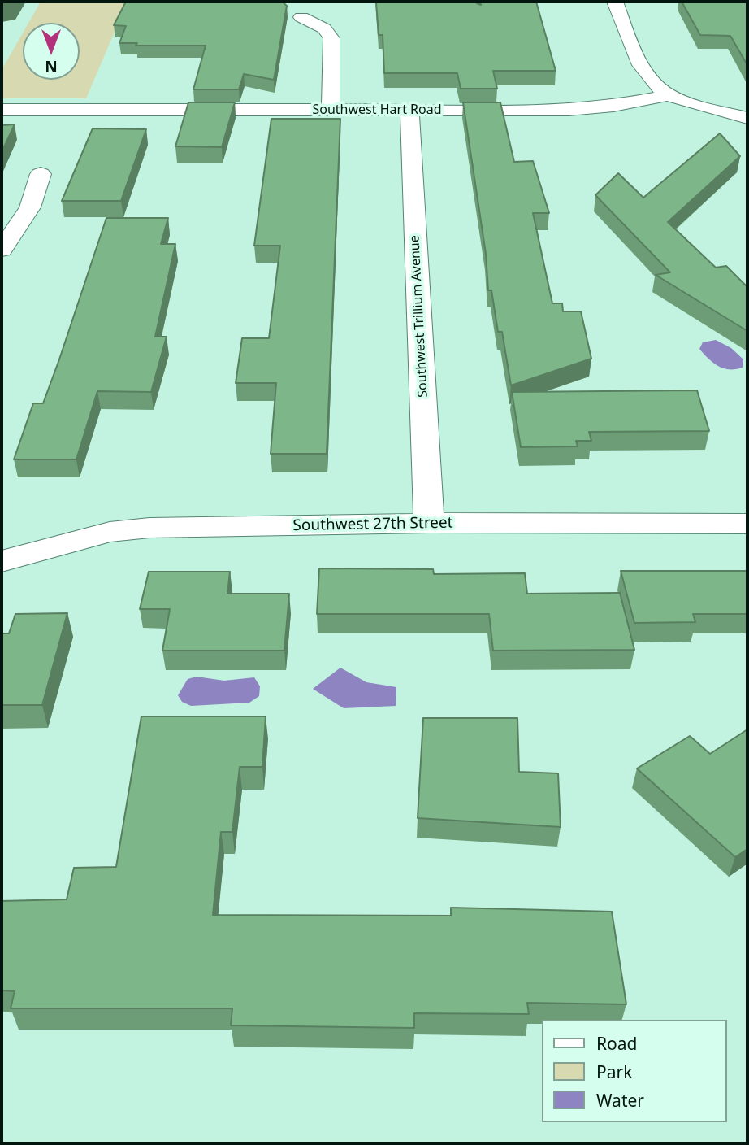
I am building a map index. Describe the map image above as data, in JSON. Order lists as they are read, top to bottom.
{
  "streets": {
    "street": ["Southwest Hart Road", "Southwest Trillium Avenue", "Southwest 27th Street"]
  },
  "crossings": [
    ["Southwest Hart Road", "Southwest Trillium Avenue"],
    ["Southwest Trillium Avenue", "Southwest 27th Street"]
  ],
  "legend": ["Road", "Park", "Water"],
  "north": "bottom"
}
